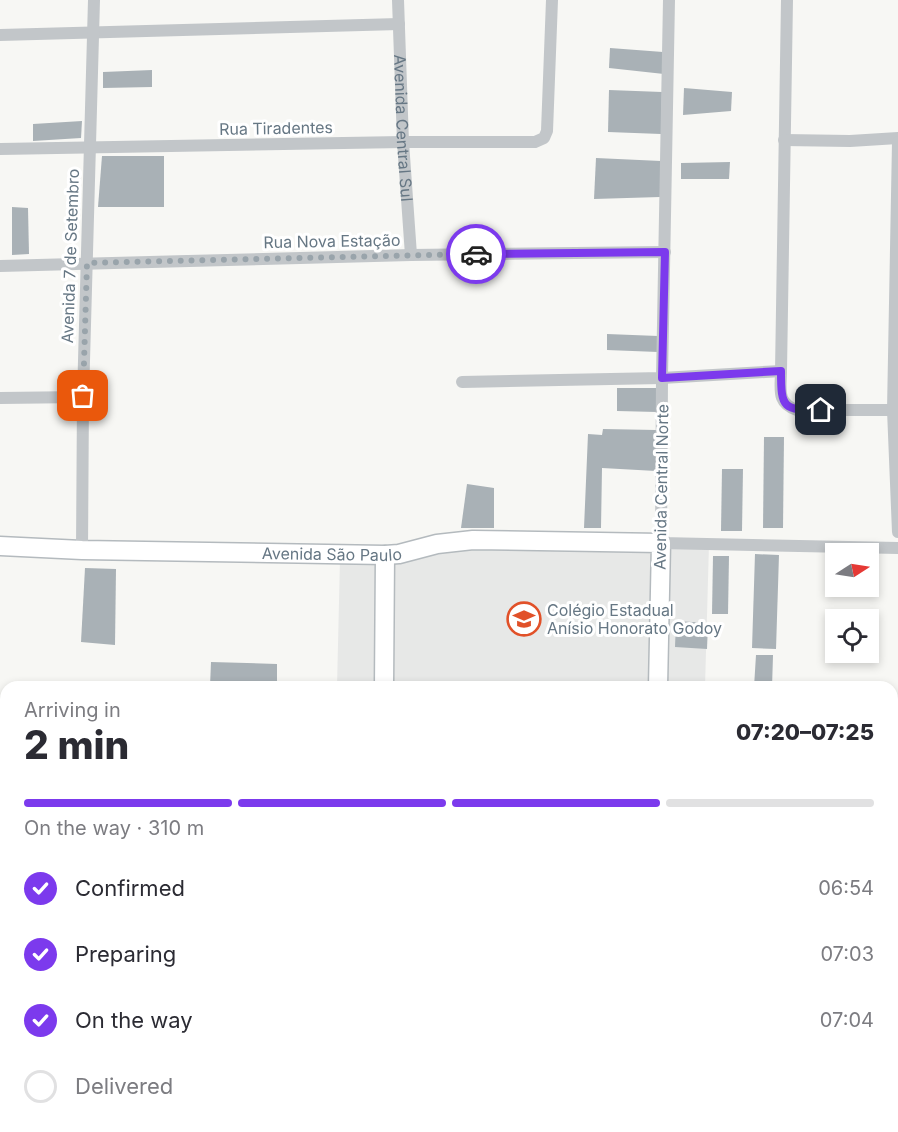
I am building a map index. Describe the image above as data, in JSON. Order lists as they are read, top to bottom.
{
  "streets": {
    "main road": ["Avenida Central Norte", "Avenida São Paulo"],
    "street": [
      "Rua Tiradentes",
      "Avenida Central Sul",
      "Rua Nova Estação",
      "Avenida 7 de Setembro"
    ]
  },
  "crossings": [
    ["Rua Tiradentes", "Avenida Central Sul"],
    ["Rua Tiradentes", "Avenida 7 de Setembro"],
    ["Avenida Central Sul", "Rua Nova Estação"],
    ["Rua Nova Estação", "Avenida 7 de Setembro"],
    ["Rua Nova Estação", "Avenida Central Norte"],
    ["Avenida 7 de Setembro", "Avenida São Paulo"],
    ["Avenida Central Norte", "Avenida São Paulo"]
  ],
  "places": {
    "school or university": ["Colégio Estadual Anísio Honorato Godoy"]
  },
  "north": "right",
  "page": {
    "heading": ["2 min", "Arriving in", "07:20–07:25"],
    "bar": "On the way · 310 m",
    "list": [
      ["Confirmed", "06:54"],
      ["Preparing", "07:03"],
      ["On the way", "07:04"],
      "Delivered"
    ]
  }
}
